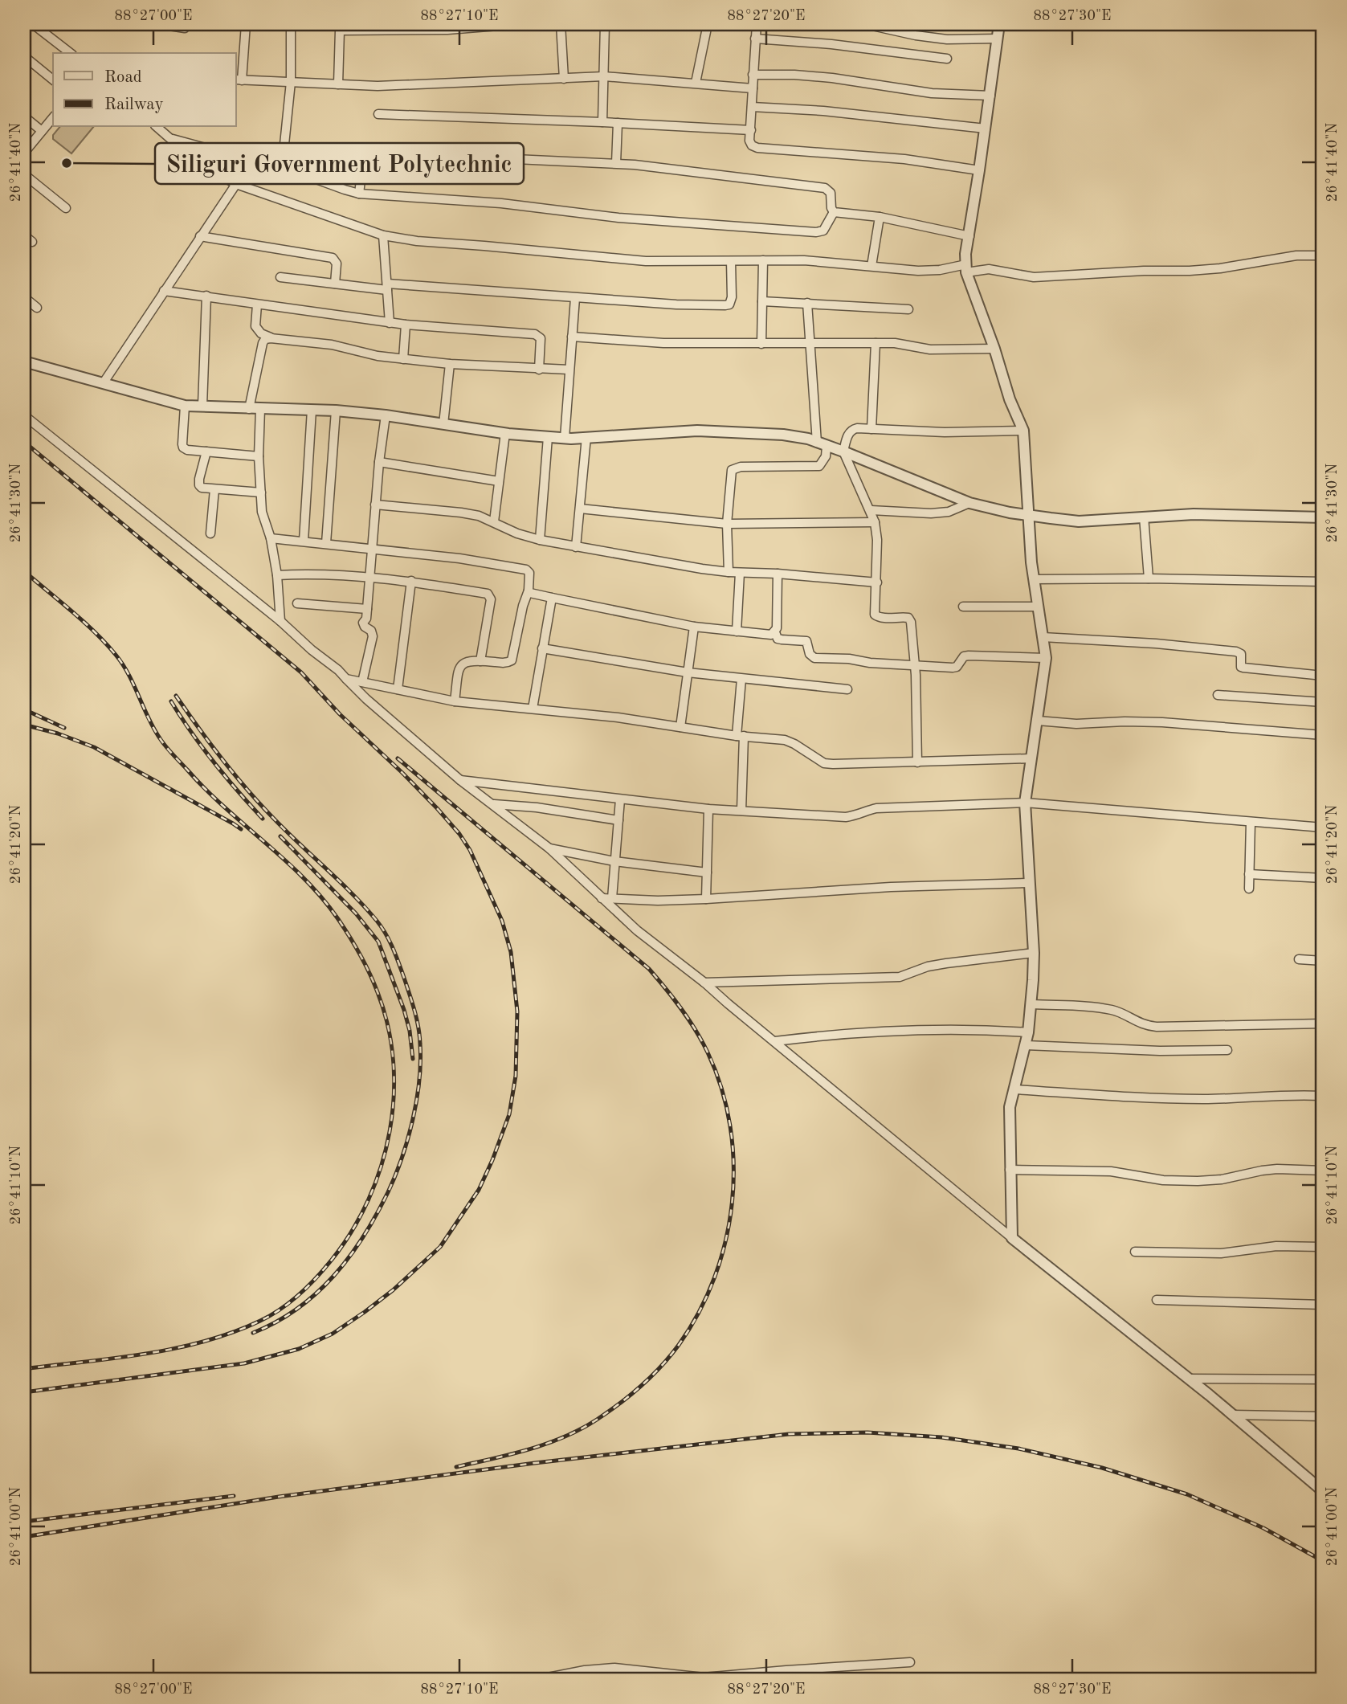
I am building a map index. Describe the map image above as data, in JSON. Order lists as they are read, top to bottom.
{
  "places": ["Siliguri Government Polytechnic"],
  "legend": ["Road", "Railway"],
  "coordinates": [
    "88°27'00\"E",
    "88°27'10\"E",
    "88°27'20\"E",
    "88°27'30\"E",
    "26°41'40\"N",
    "26°41'30\"N",
    "26°41'20\"N",
    "26°41'10\"N",
    "26°41'00\"N"
  ]
}
